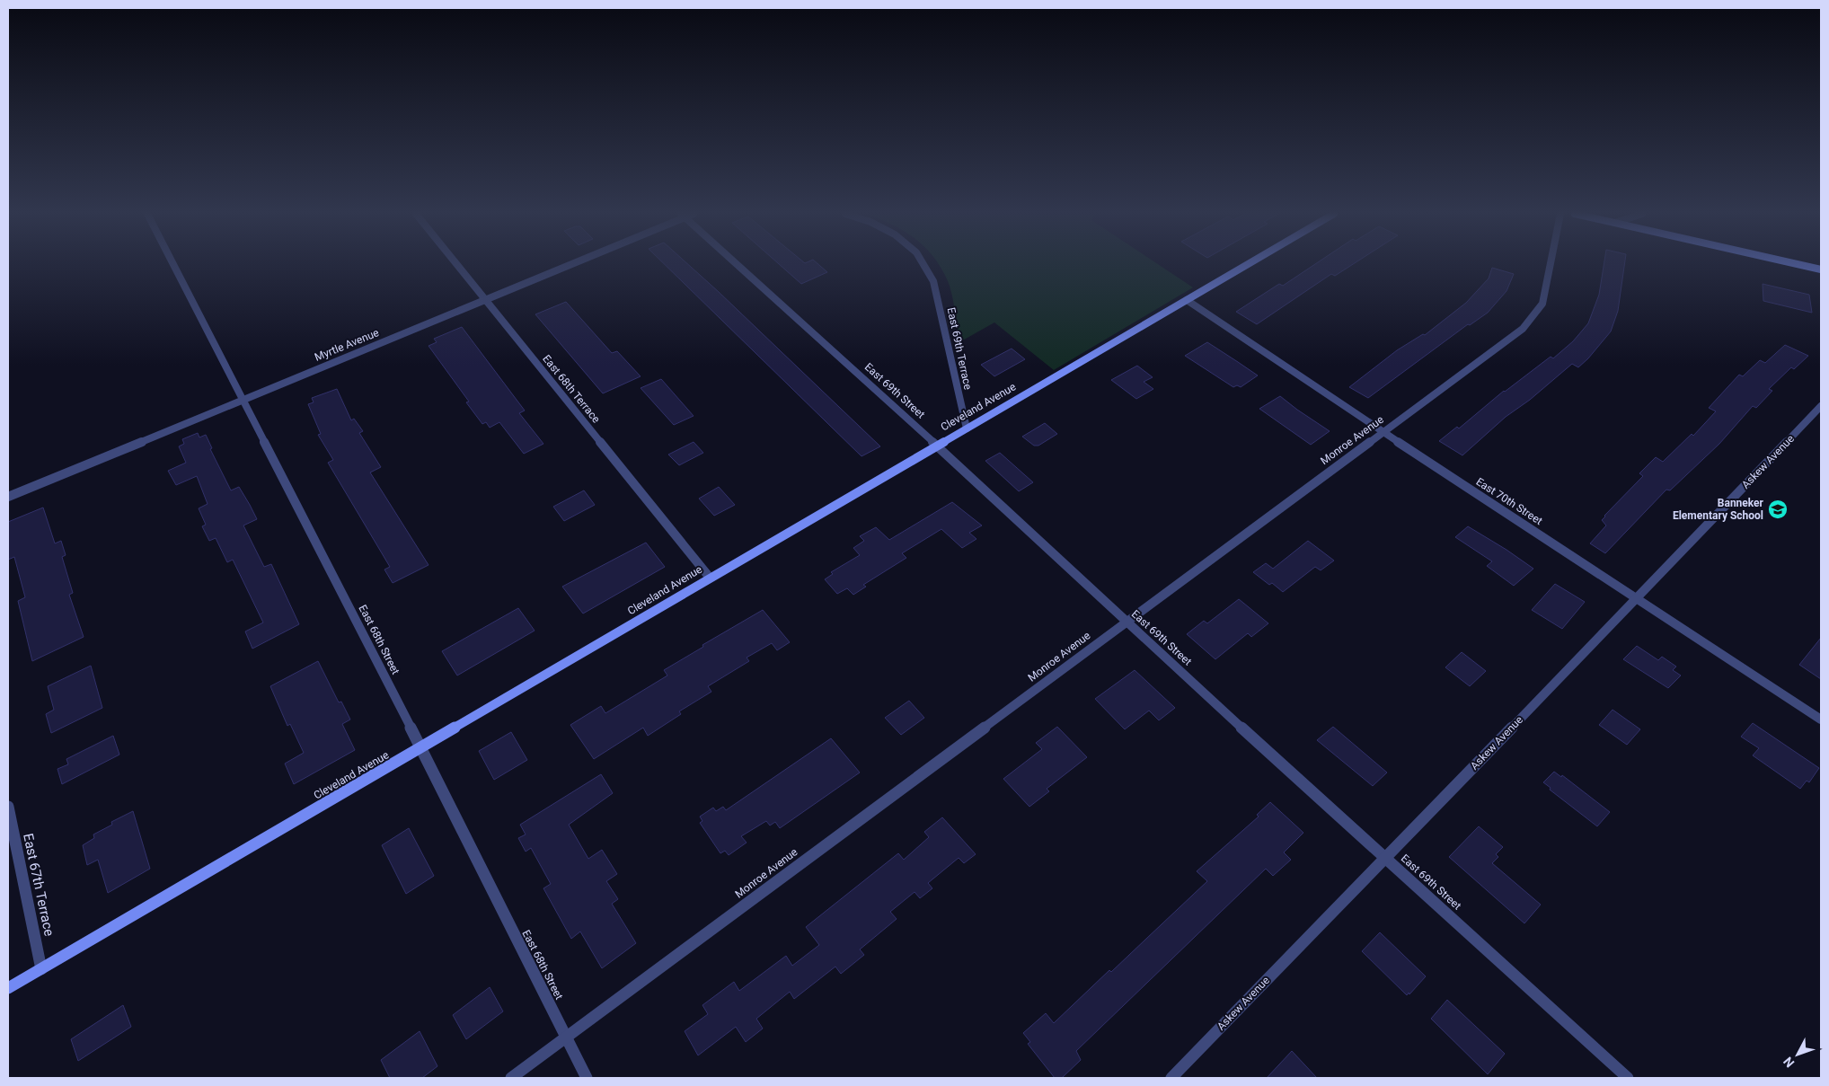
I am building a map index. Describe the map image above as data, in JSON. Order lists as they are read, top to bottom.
{
  "streets": {
    "main road": ["Cleveland Avenue"],
    "street": [
      "Myrtle Avenue",
      "East 69th Terrace",
      "East 68th Terrace",
      "East 69th Street",
      "Monroe Avenue",
      "Askew Avenue",
      "East 70th Street",
      "East 68th Street",
      "East 67th Terrace"
    ]
  },
  "crossings": [
    ["Myrtle Avenue", "East 68th Terrace"],
    ["Myrtle Avenue", "East 68th Street"],
    ["East 69th Terrace", "Cleveland Avenue"],
    ["East 68th Terrace", "Cleveland Avenue"],
    ["East 69th Street", "Cleveland Avenue"],
    ["East 69th Street", "Monroe Avenue"],
    ["East 69th Street", "Askew Avenue"],
    ["Cleveland Avenue", "East 70th Street"],
    ["Cleveland Avenue", "East 68th Street"],
    ["Cleveland Avenue", "East 67th Terrace"],
    ["Monroe Avenue", "East 70th Street"],
    ["Monroe Avenue", "East 68th Street"],
    ["Askew Avenue", "East 70th Street"]
  ],
  "places": {
    "school or university": ["Banneker Elementary School"]
  },
  "north": "bottom left"
}
